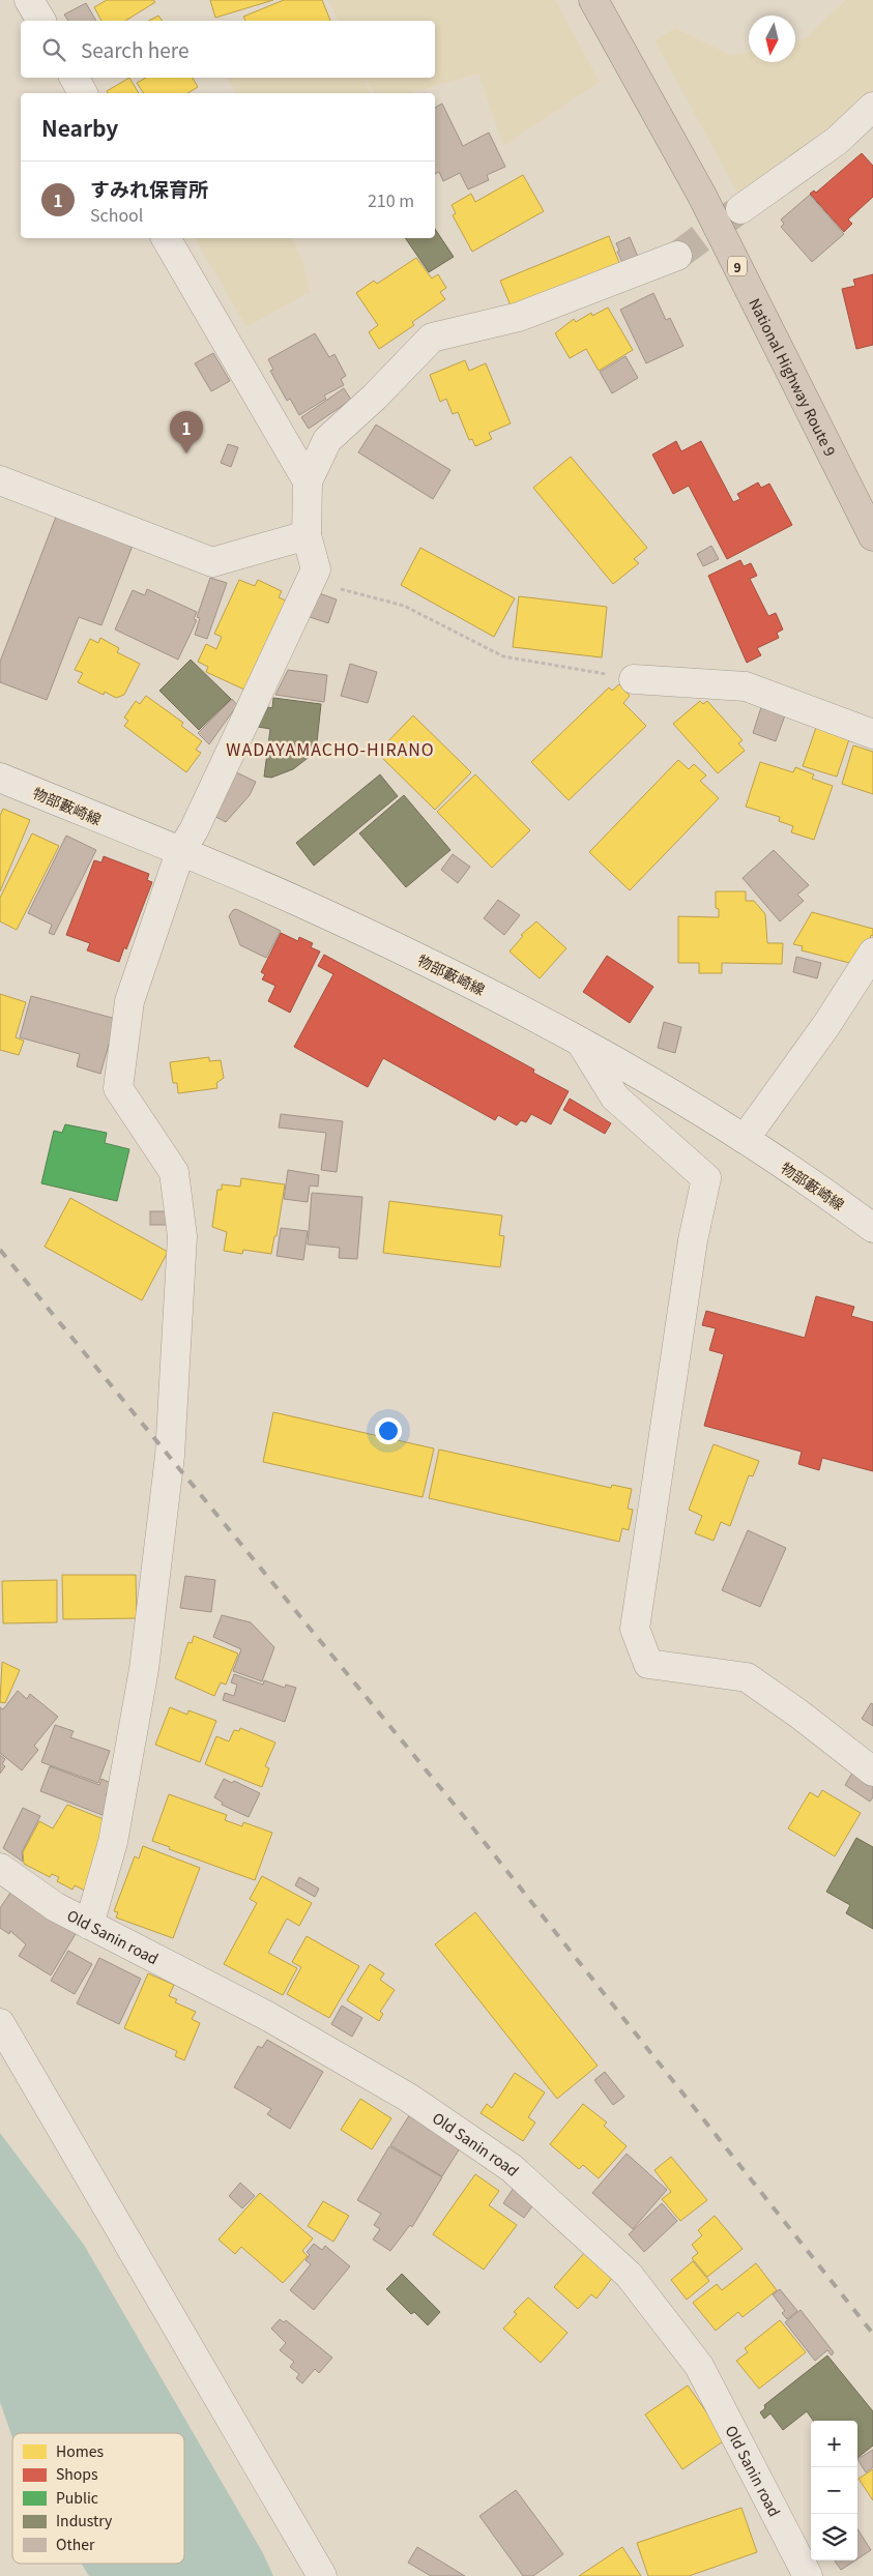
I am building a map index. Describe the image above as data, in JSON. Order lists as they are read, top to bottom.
{
  "streets": {
    "highway": ["9", "National Highway Route 9"],
    "street": ["物部藪崎線", "Old Sanin road"]
  },
  "districts": ["WADAYAMACHO-HIRANO"],
  "legend": [
    "Homes",
    "Shops",
    "Public",
    "Industry",
    "Other"
  ],
  "north": "bottom",
  "page": {
    "search": "Search here",
    "heading": "Nearby",
    "list": [
      {
        "mark": "1",
        "name": "すみれ保育所",
        "note": "School",
        "value": "210 m"
      }
    ],
    "pins": "1",
    "map_buttons": ["+", "−"]
  }
}
